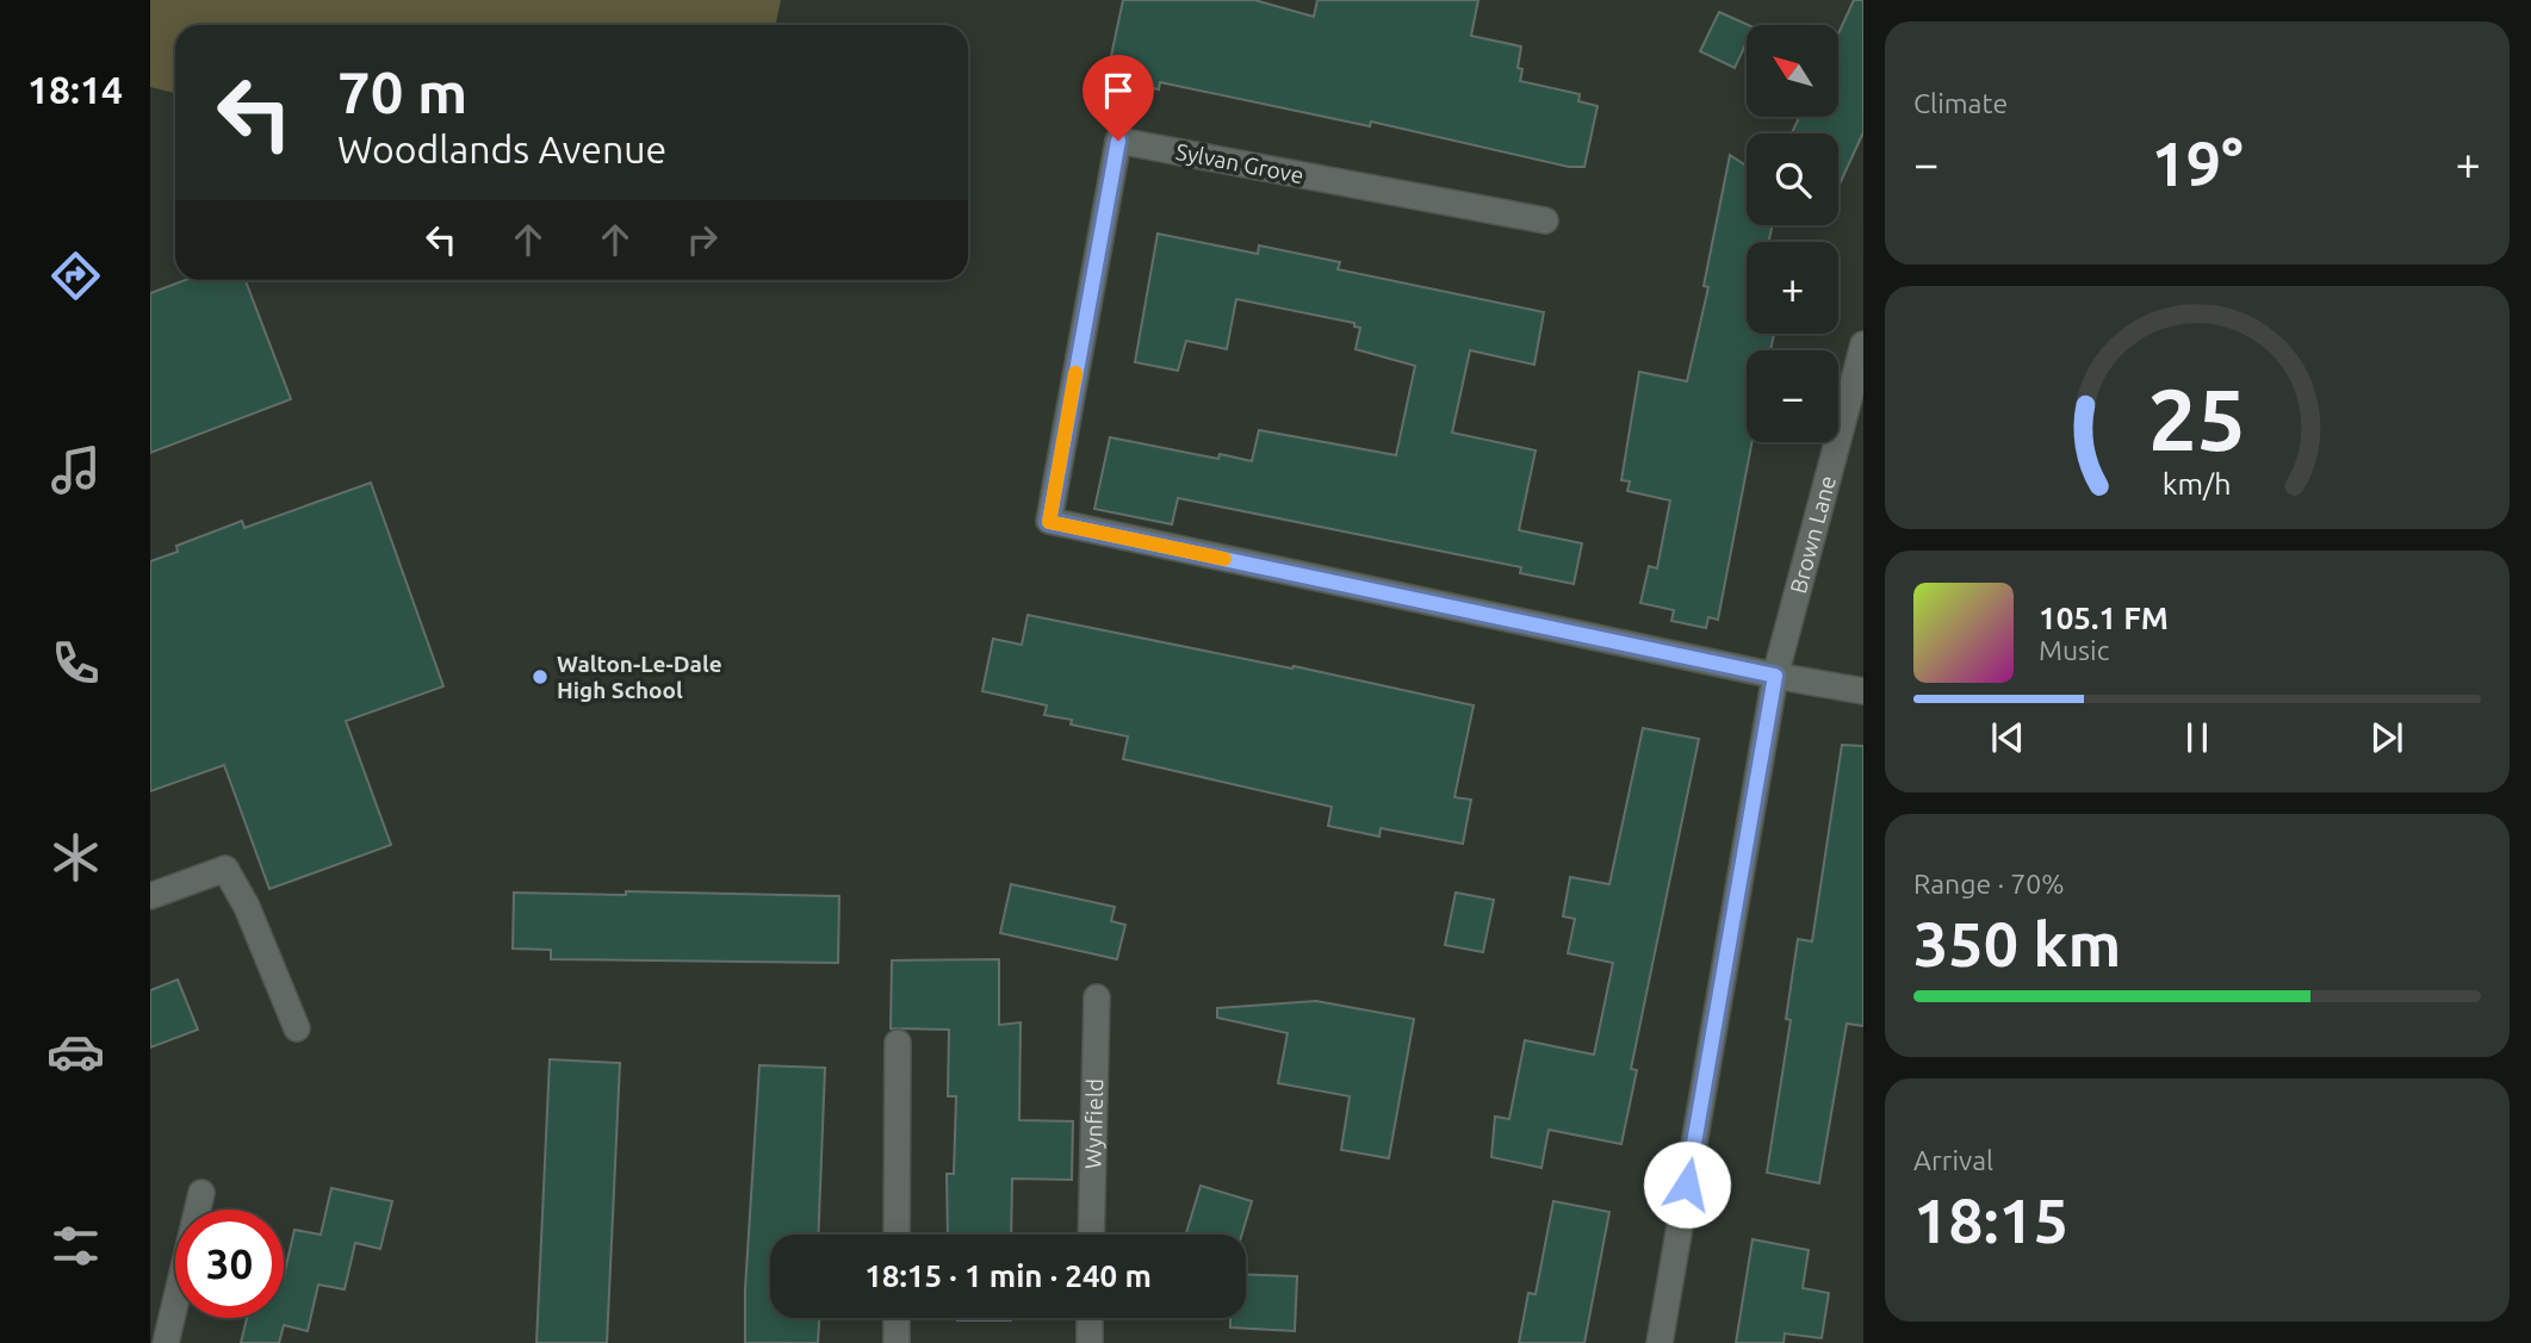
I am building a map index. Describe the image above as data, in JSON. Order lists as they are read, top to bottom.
{
  "streets": {
    "street": ["Sylvan Grove", "Brown Lane", "Wynfield"]
  },
  "crossings": [
    ["Sylvan Grove", "Brown Lane"]
  ],
  "places": ["Walton-Le-Dale High School"],
  "north": "top left",
  "page": {
    "tabs": "18:14",
    "tile": [
      "Climate",
      ["Range · 70%", "350 km"],
      ["Arrival", "18:15"]
    ],
    "map_buttons": ["+", "−"],
    "turn": ["70 m", "Woodlands Avenue"],
    "heat": ["−", "19°", "+"],
    "song": ["105.1 FM", "Music"],
    "limit": "30",
    "trip": "18:15 · 1 min · 240 m",
    "gauge": ["25", "km/h"]
  }
}
